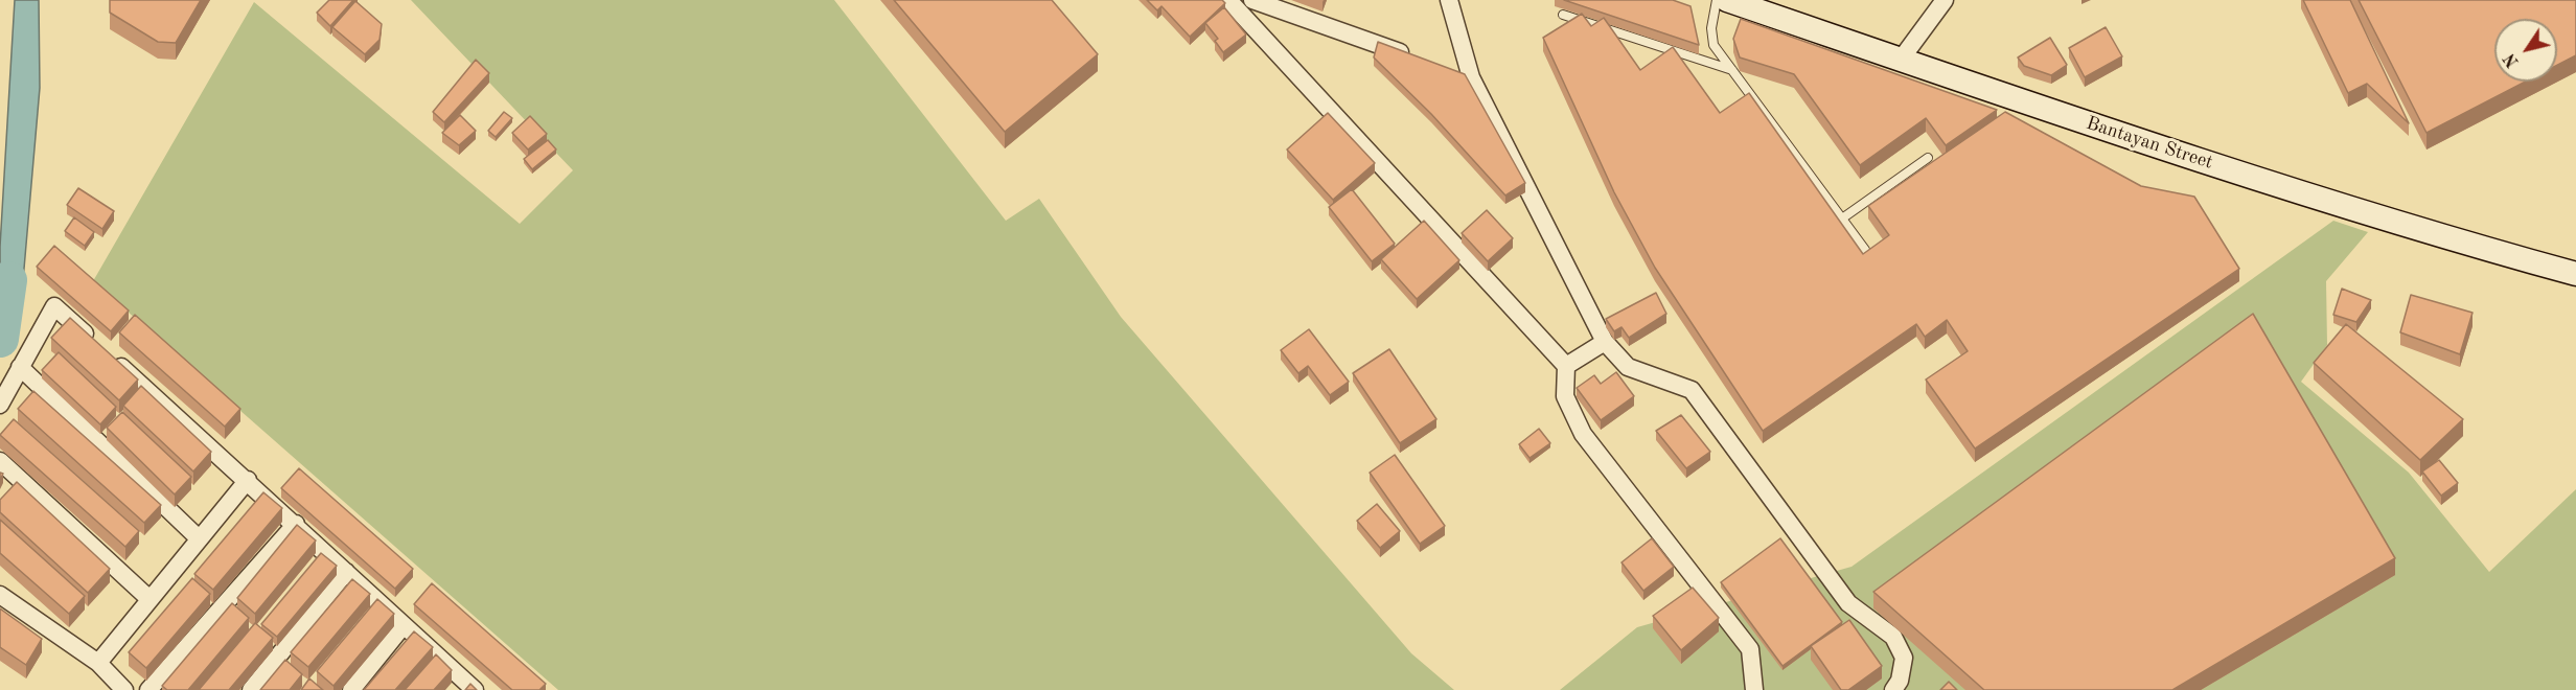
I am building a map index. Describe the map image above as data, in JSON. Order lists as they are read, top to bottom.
{
  "streets": {
    "main road": ["Bantayan Street"]
  },
  "north": "bottom left"
}
